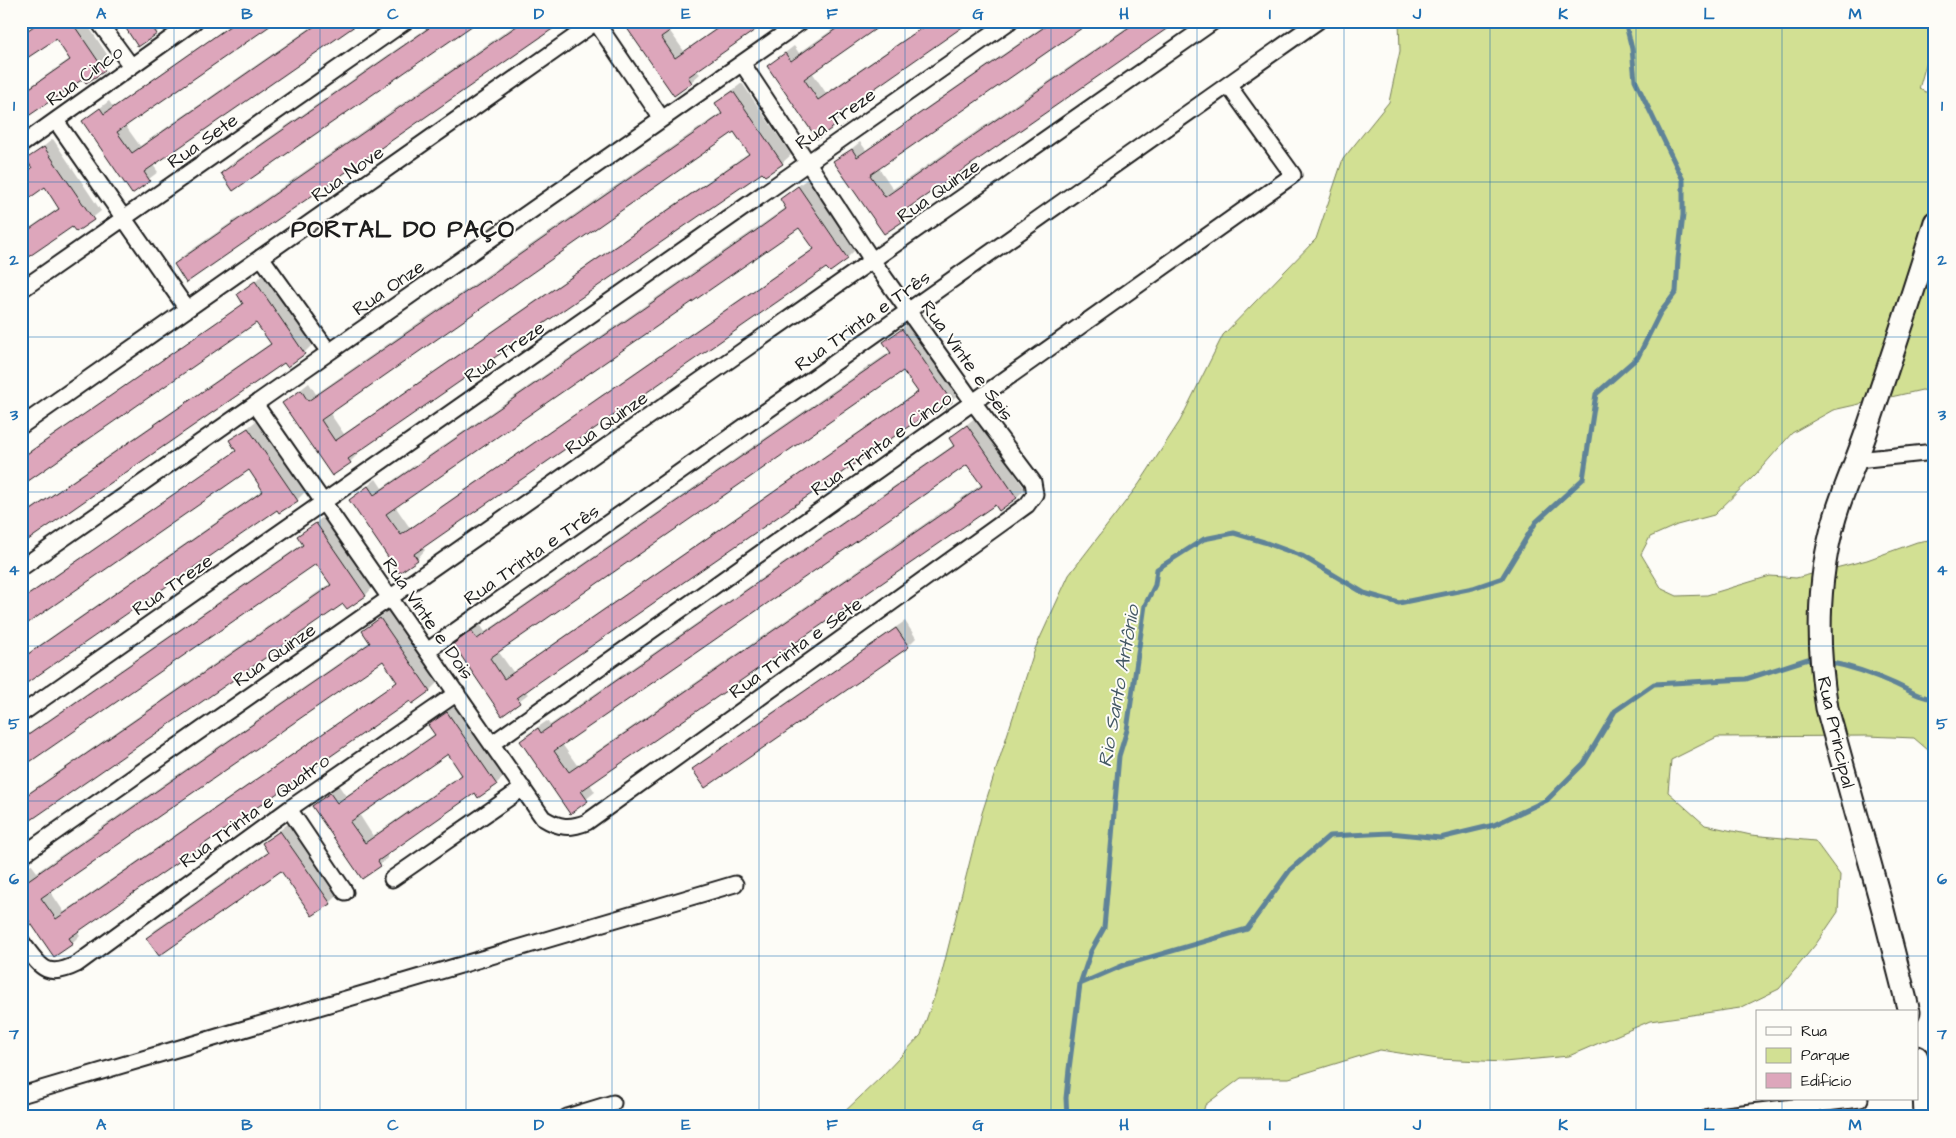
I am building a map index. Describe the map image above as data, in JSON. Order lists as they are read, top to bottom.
{
  "streets": {
    "street": [
      "Rua Cinco",
      "Rua Treze",
      "Rua Sete",
      "Rua Nove",
      "Rua Quinze",
      "Rua Onze",
      "Rua Trinta e Três",
      "Rua Vinte e Seis",
      "Rua Trinta e Cinco",
      "Rua Vinte e Dois",
      "Rua Trinta e Sete",
      "Rua Principal",
      "Rua Trinta e Quatro"
    ]
  },
  "crossings": [
    ["Rua Treze", "Rua Vinte e Seis"],
    ["Rua Treze", "Rua Vinte e Dois"],
    ["Rua Quinze", "Rua Vinte e Seis"],
    ["Rua Quinze", "Rua Vinte e Dois"],
    ["Rua Onze", "Rua Vinte e Seis"],
    ["Rua Onze", "Rua Vinte e Dois"],
    ["Rua Trinta e Três", "Rua Vinte e Seis"],
    ["Rua Trinta e Três", "Rua Trinta e Cinco"],
    ["Rua Trinta e Três", "Rua Vinte e Dois"],
    ["Rua Vinte e Seis", "Rua Trinta e Cinco"],
    ["Rua Vinte e Seis", "Rua Trinta e Sete"],
    ["Rua Trinta e Cinco", "Rua Vinte e Dois"],
    ["Rua Vinte e Dois", "Rua Trinta e Sete"],
    ["Rua Vinte e Dois", "Rua Trinta e Quatro"]
  ],
  "districts": ["PORTAL DO PAÇO"],
  "water": ["Rio Santo Antônio"],
  "legend": ["Rua", "Parque", "Edifício"],
  "grid": {
    "columns": [
      "A",
      "B",
      "C",
      "D",
      "E",
      "F",
      "G",
      "H",
      "I",
      "J",
      "K",
      "L",
      "M"
    ],
    "rows": [
      "1",
      "2",
      "3",
      "4",
      "5",
      "6",
      "7"
    ]
  }
}
